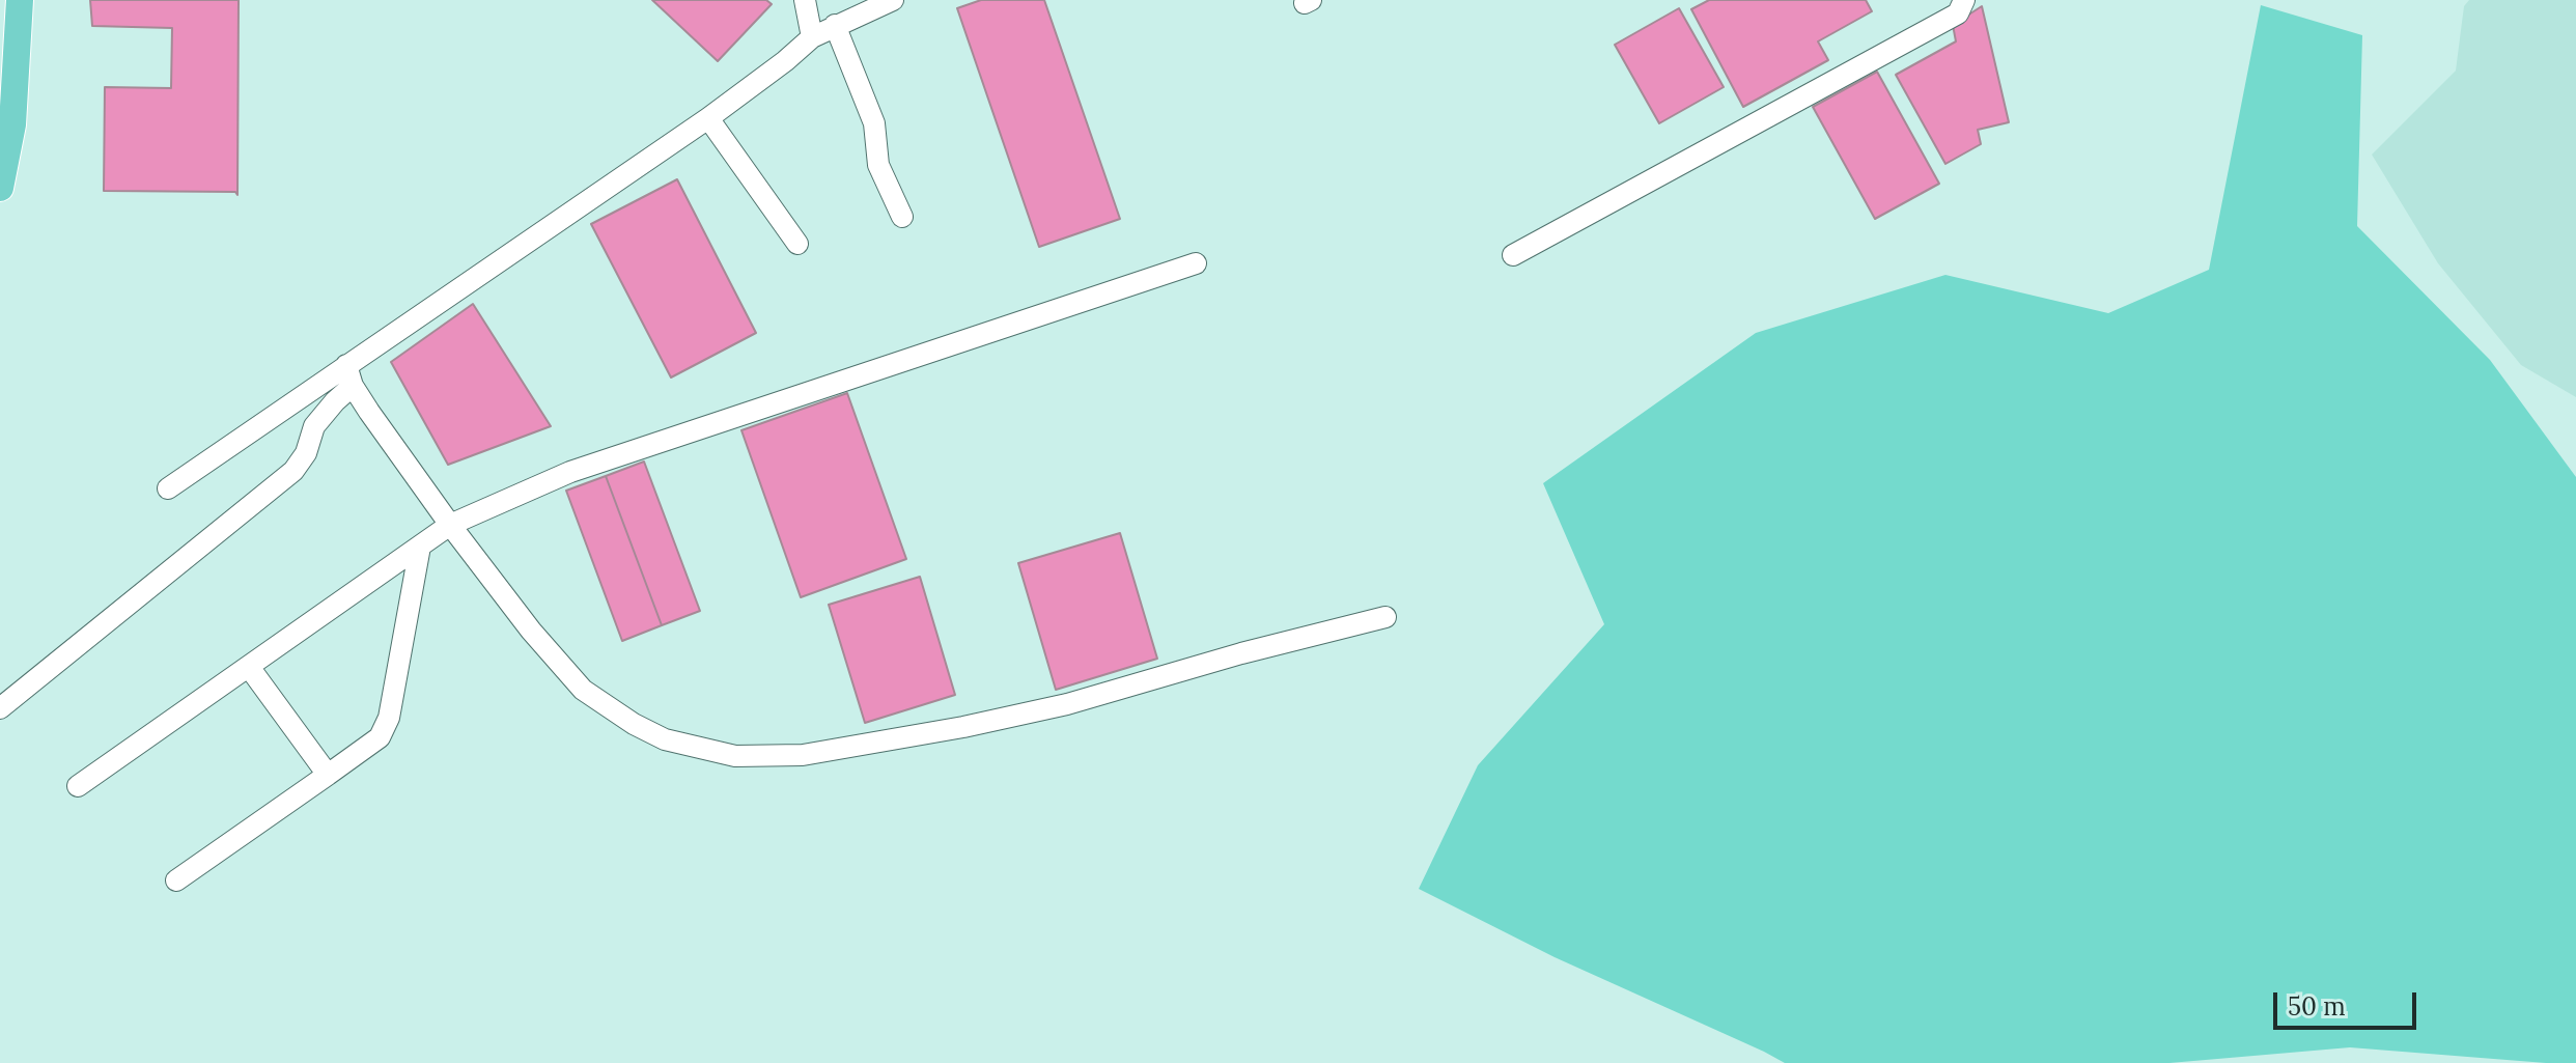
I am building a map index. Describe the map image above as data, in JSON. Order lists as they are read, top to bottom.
{
  "scale_bar": "50 m"
}
